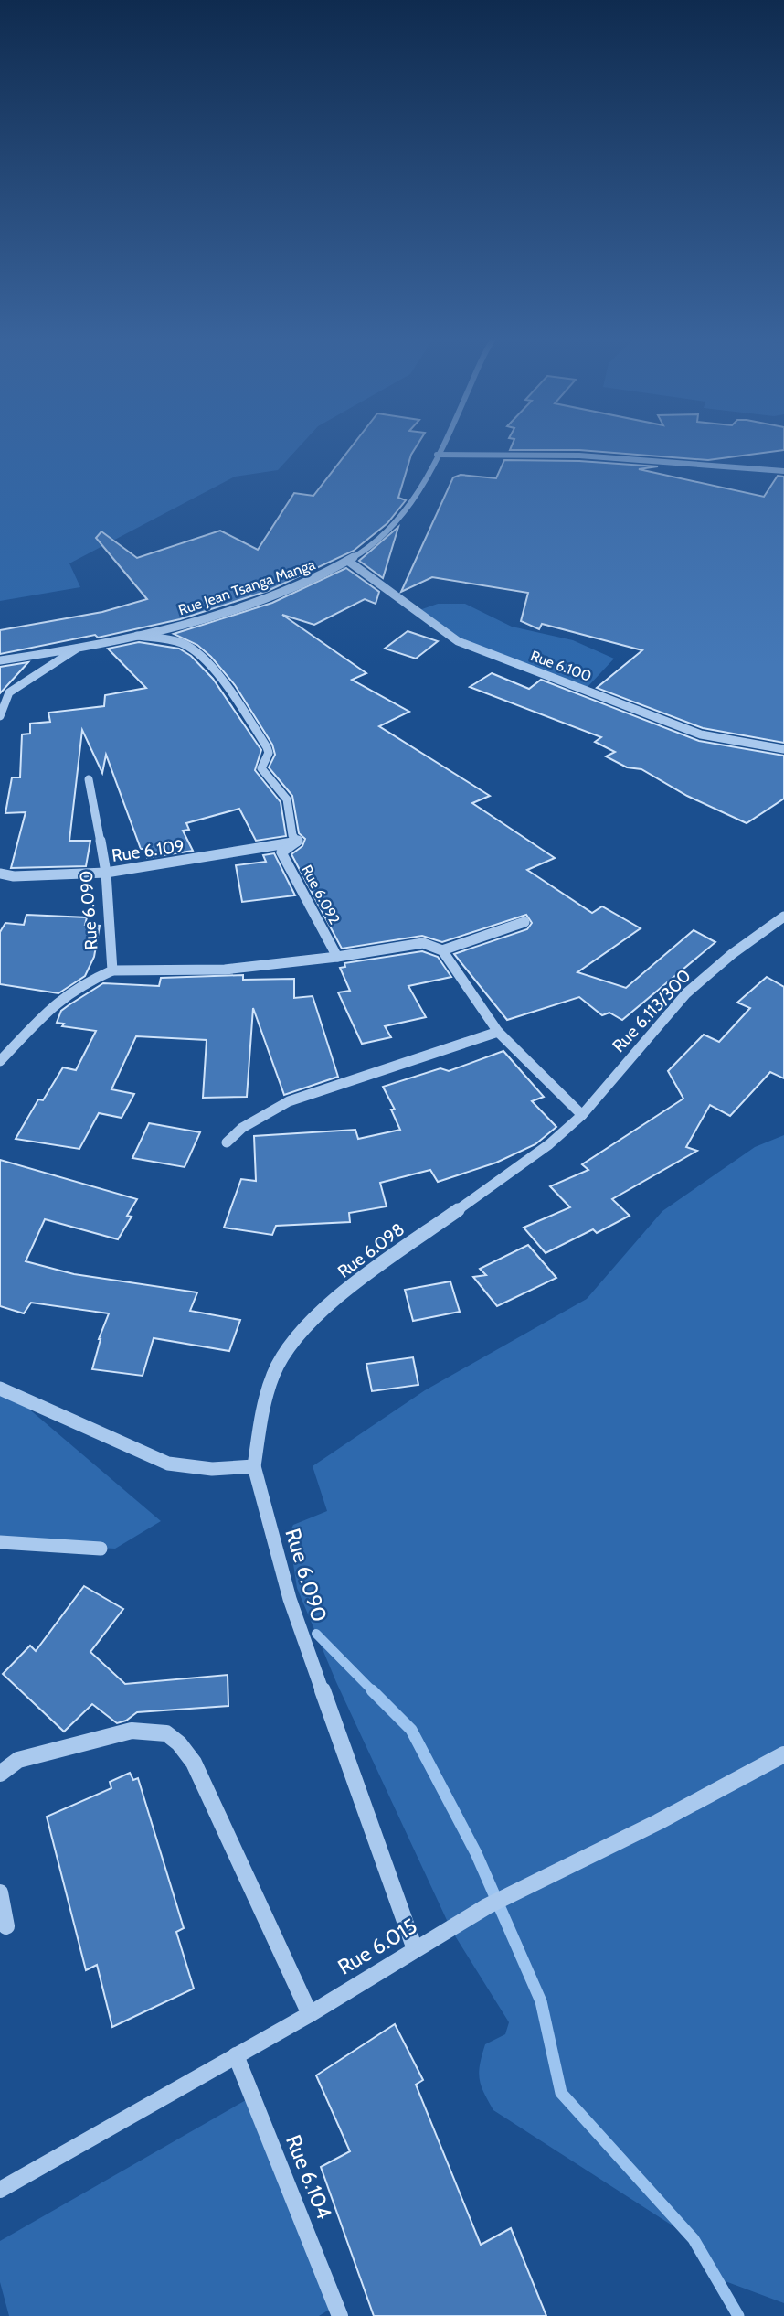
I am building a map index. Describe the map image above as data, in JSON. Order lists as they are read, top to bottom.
{
  "streets": {
    "street": [
      "Rue Jean Tsanga Manga",
      "Rue 6.100",
      "Rue 6.109",
      "Rue 6.092",
      "Rue 6.090",
      "Rue 6.113/300",
      "Rue 6.098",
      "Rue 6.015",
      "Rue 6.104"
    ]
  },
  "crossings": [
    ["Rue Jean Tsanga Manga", "Rue 6.100"],
    ["Rue Jean Tsanga Manga", "Rue 6.092"],
    ["Rue 6.109", "Rue 6.092"],
    ["Rue 6.109", "Rue 6.090"],
    ["Rue 6.090", "Rue 6.098"],
    ["Rue 6.090", "Rue 6.015"],
    ["Rue 6.113/300", "Rue 6.098"],
    ["Rue 6.015", "Rue 6.104"]
  ]
}
